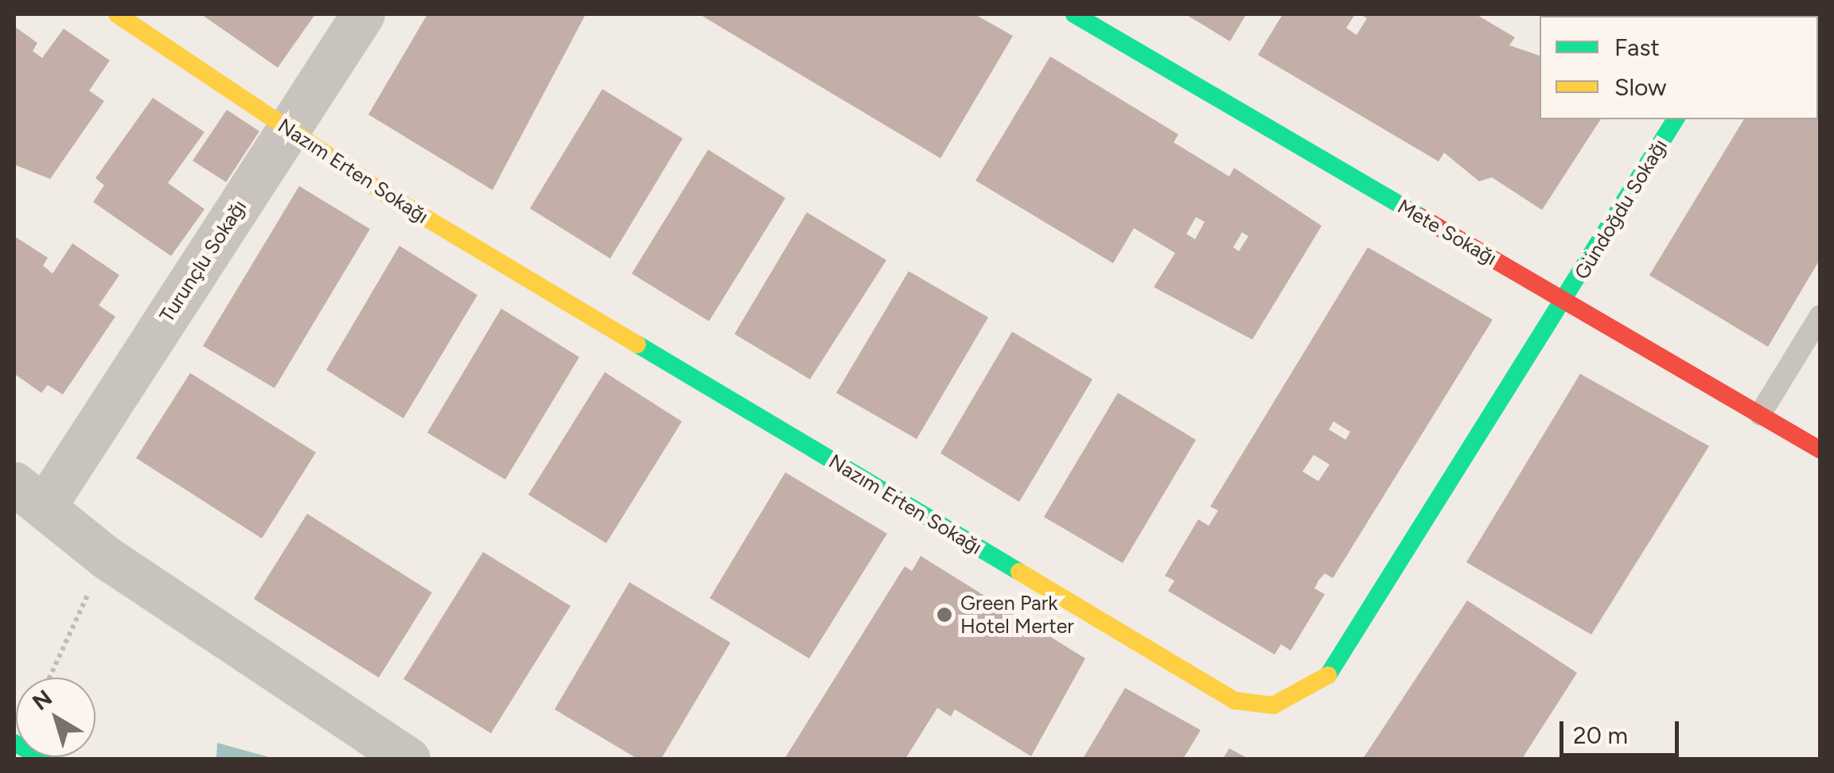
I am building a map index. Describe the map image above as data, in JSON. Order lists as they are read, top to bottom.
{
  "streets": {
    "street": [
      "Nazım Erten Sokağı",
      "Gündoğdu Sokağı",
      "Mete Sokağı",
      "Turunçlu Sokağı"
    ]
  },
  "crossings": [
    ["Nazım Erten Sokağı", "Gündoğdu Sokağı"],
    ["Nazım Erten Sokağı", "Mete Sokağı"],
    ["Nazım Erten Sokağı", "Turunçlu Sokağı"],
    ["Gündoğdu Sokağı", "Mete Sokağı"]
  ],
  "places": ["Green Park Hotel Merter"],
  "legend": ["Fast", "Slow"],
  "scale_bar": "20 m",
  "north": "top left"
}
